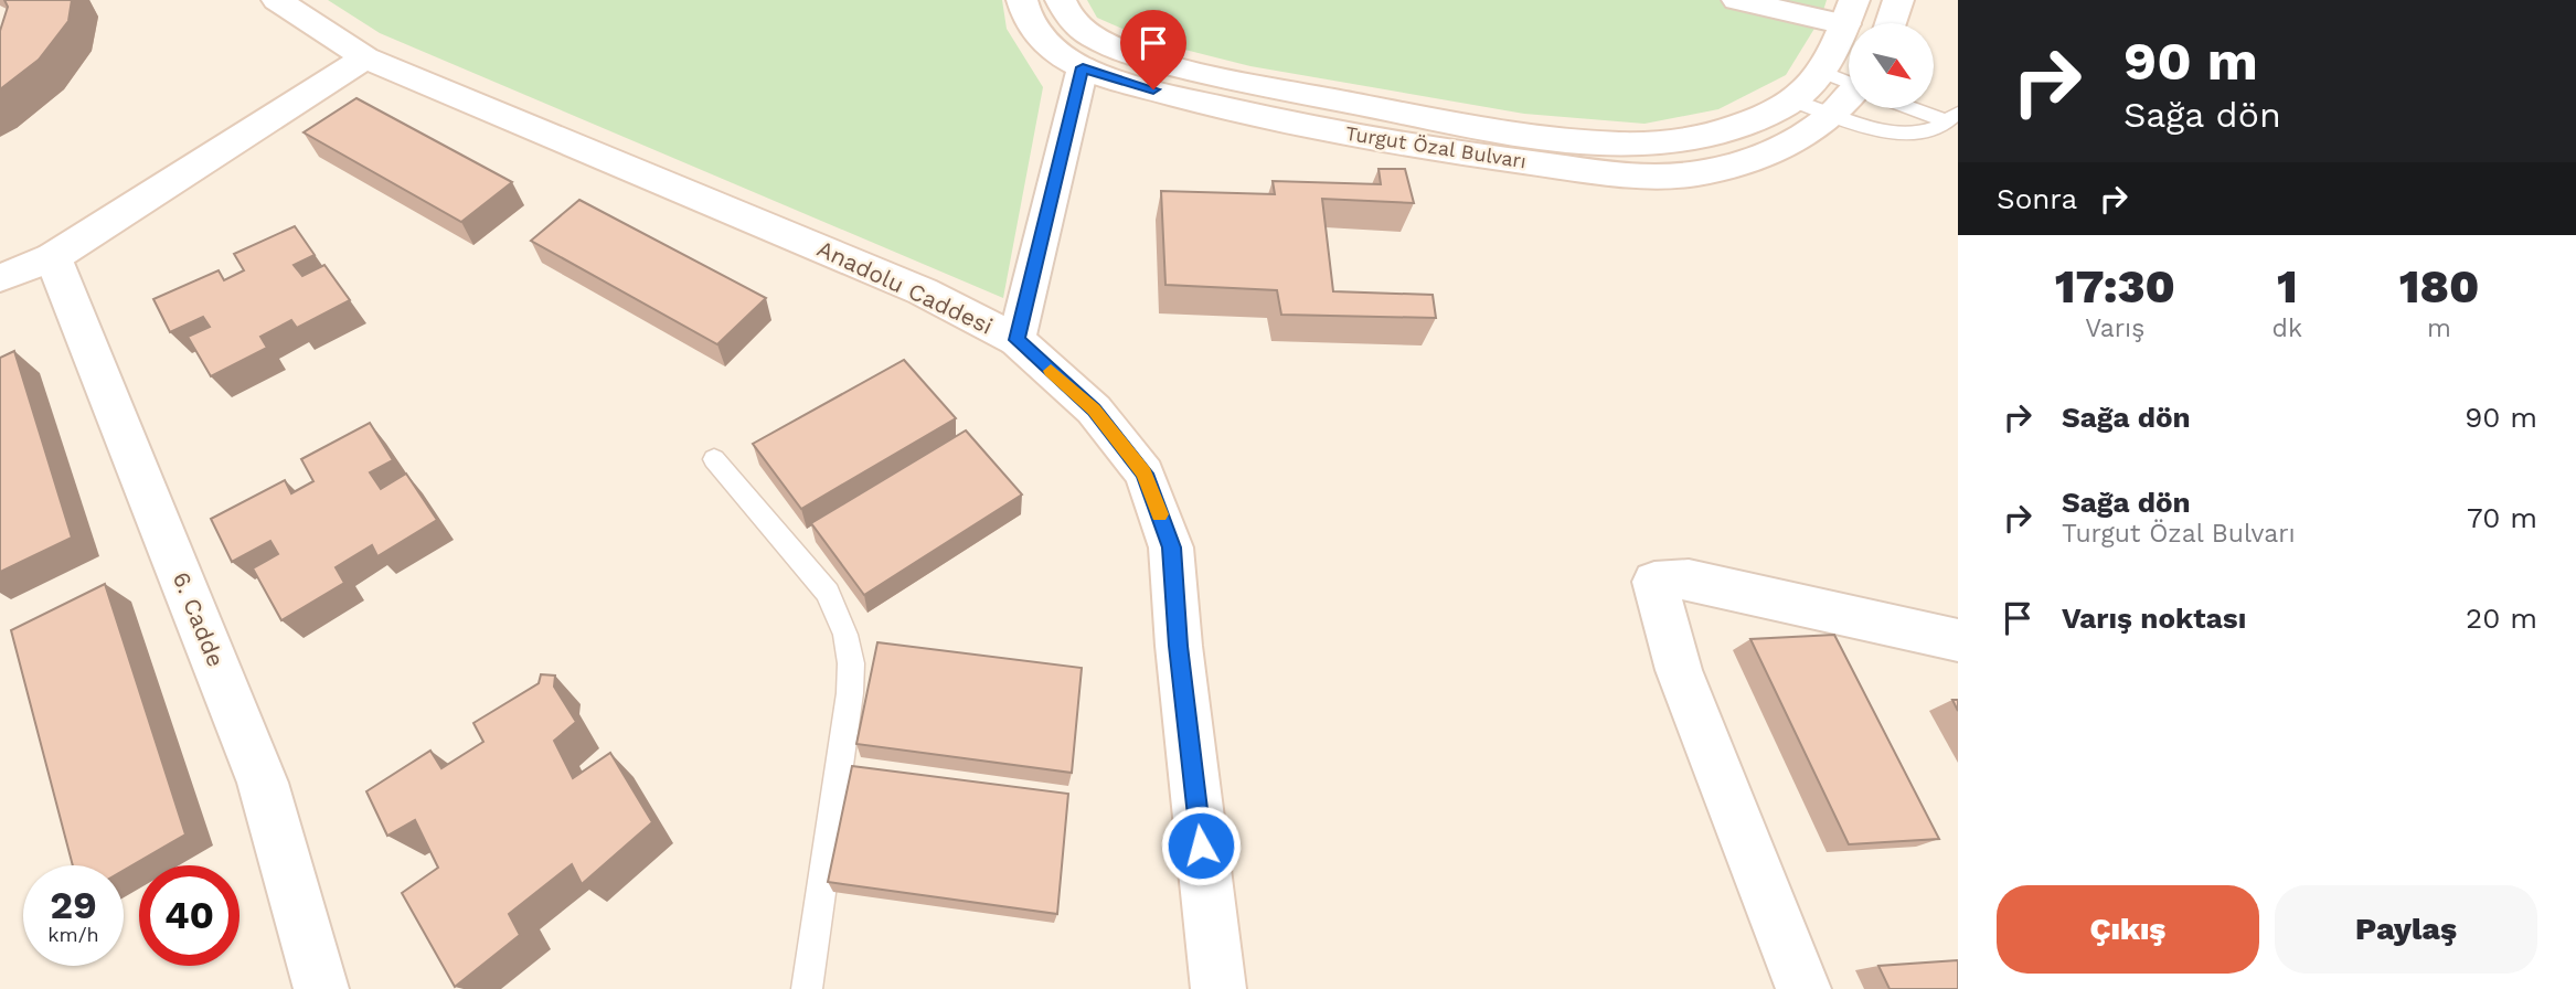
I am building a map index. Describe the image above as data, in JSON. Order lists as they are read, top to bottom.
{
  "streets": {
    "street": ["Turgut Özal Bulvarı", "Anadolu Caddesi", "6. Cadde"]
  },
  "north": "bottom right",
  "page": {
    "turn": ["90 m", "Sağa dön"],
    "then": "Sonra",
    "eta": [
      "17:30",
      "Varış",
      "1",
      "dk",
      "180",
      "m"
    ],
    "list": [
      {
        "name": "Sağa dön",
        "value": "90 m"
      },
      {
        "name": "Sağa dön",
        "note": "Turgut Özal Bulvarı",
        "value": "70 m"
      },
      {
        "name": "Varış noktası",
        "value": "20 m"
      }
    ],
    "speed": "29 km/h",
    "limit": "40",
    "buttons": ["Çıkış", "Paylaş"]
  }
}
